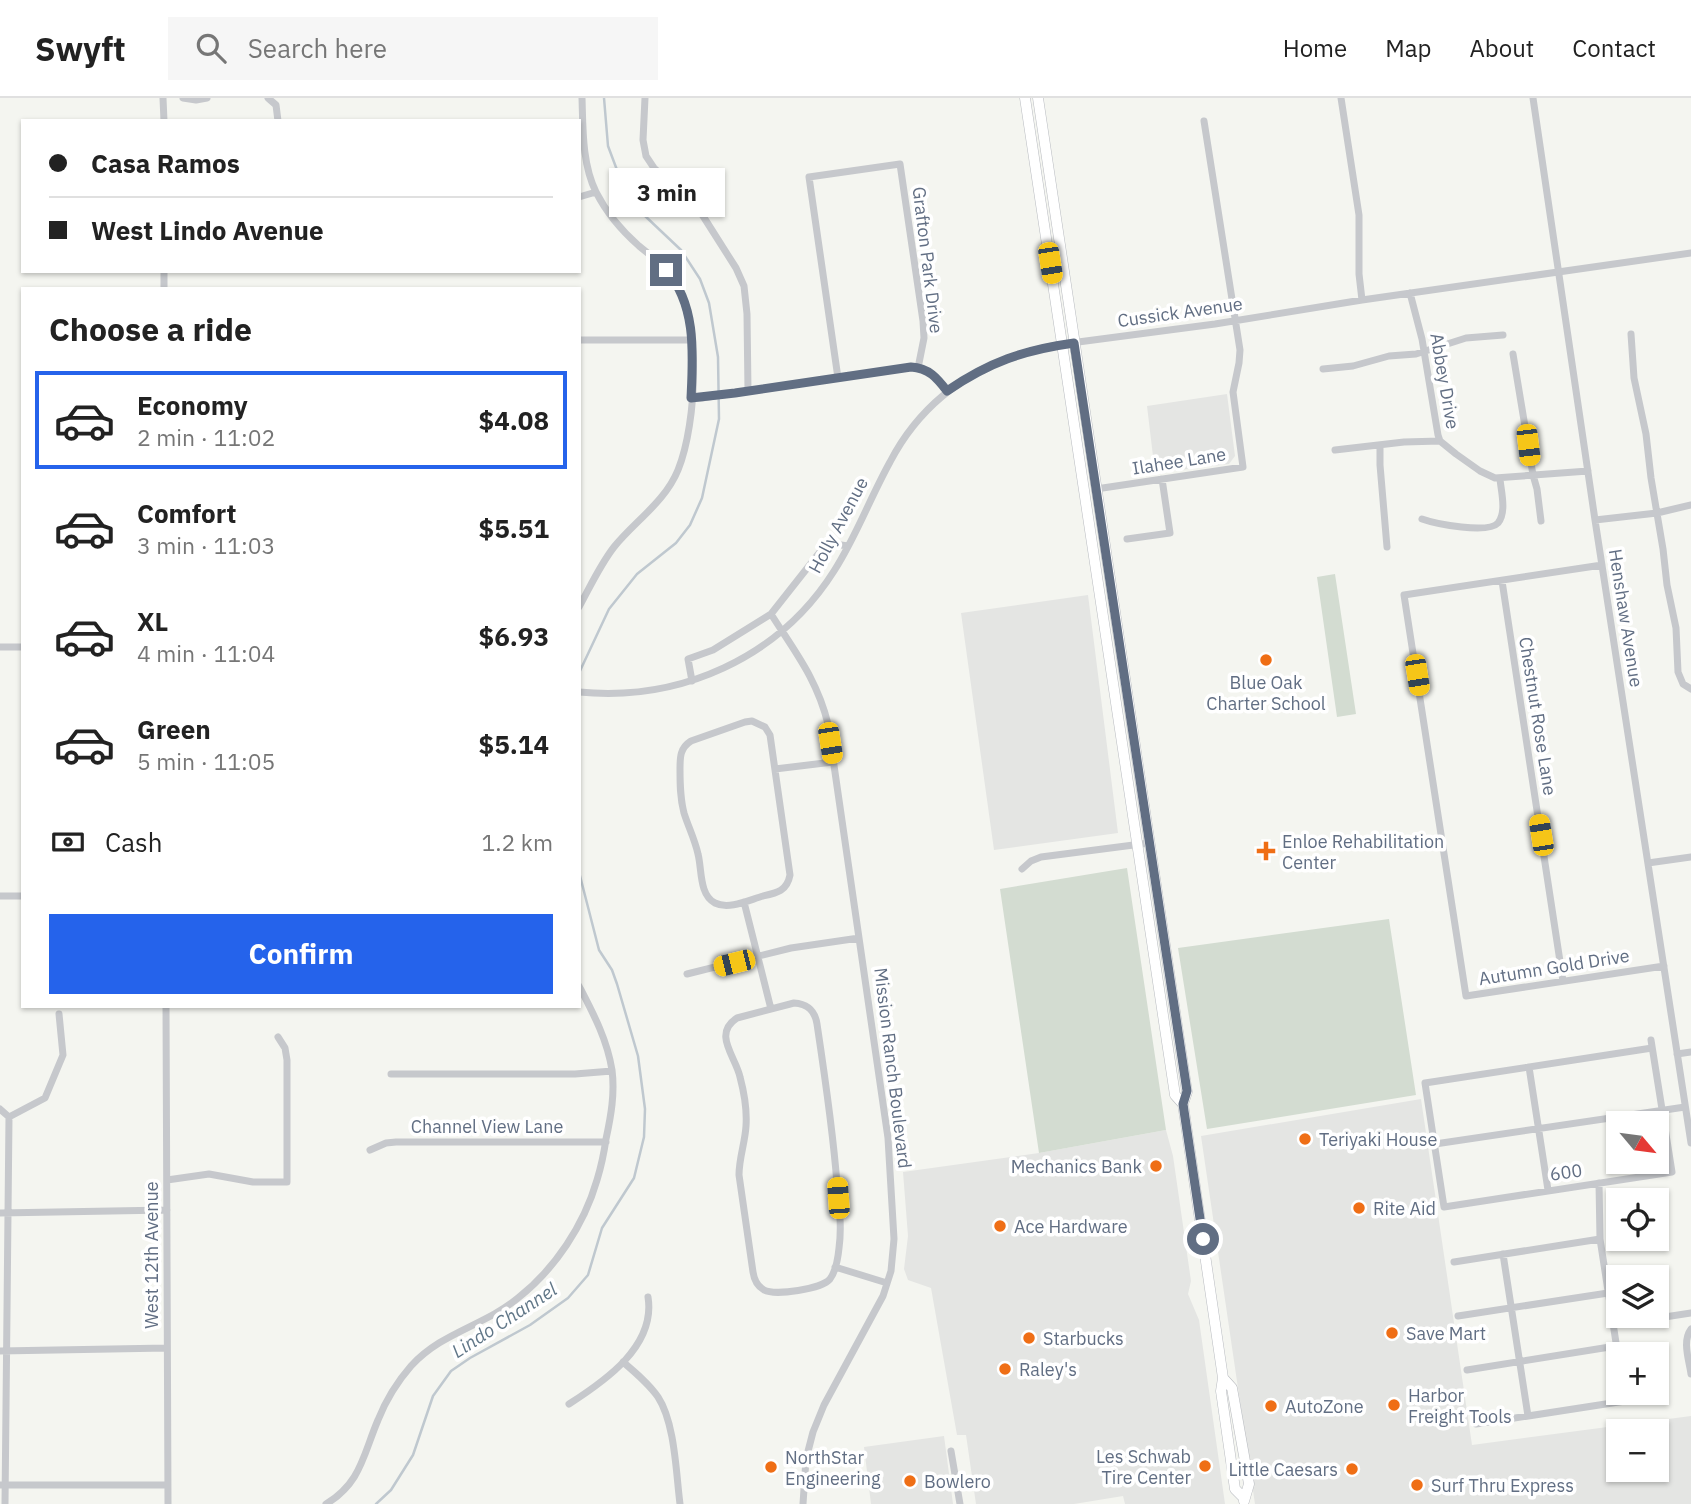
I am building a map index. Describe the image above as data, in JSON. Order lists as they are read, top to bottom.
{
  "streets": {
    "street": [
      "Grafton Park Drive",
      "Cussick Avenue",
      "Abbey Drive",
      "Ilahee Lane",
      "Holly Avenue",
      "Henshaw Avenue",
      "Chestnut Rose Lane",
      "Autumn Gold Drive",
      "Mission Ranch Boulevard",
      "Channel View Lane",
      "600",
      "West 12th Avenue"
    ]
  },
  "crossings": [
    ["Cussick Avenue", "Abbey Drive"],
    ["Cussick Avenue", "Ilahee Lane"],
    ["Cussick Avenue", "Holly Avenue"],
    ["Cussick Avenue", "Henshaw Avenue"],
    ["Holly Avenue", "Mission Ranch Boulevard"],
    ["Henshaw Avenue", "Autumn Gold Drive"],
    ["Chestnut Rose Lane", "Autumn Gold Drive"]
  ],
  "water": ["Lindo Channel"],
  "places": {
    "other": [
      "Blue Oak Charter School",
      "Teriyaki House",
      "Mechanics Bank",
      "Rite Aid",
      "Ace Hardware",
      "Save Mart",
      "Starbucks",
      "Raley's",
      "Harbor Freight Tools",
      "AutoZone",
      "Les Schwab Tire Center",
      "NorthStar Engineering",
      "Little Caesars",
      "Bowlero",
      "Surf Thru Express"
    ],
    "health": ["Enloe Rehabilitation Center"]
  },
  "north": "bottom right",
  "page": {
    "header": "Swyft",
    "search": "Search here",
    "nav": [
      "Home",
      "Map",
      "About",
      "Contact"
    ],
    "banner": ["Casa Ramos", "West Lindo Avenue"],
    "bubble": "3 min",
    "heading": "Choose a ride",
    "list": [
      {
        "name": "Economy",
        "note": "2 min · 11:02",
        "value": "$4.08"
      },
      {
        "name": "Comfort",
        "note": "3 min · 11:03",
        "value": "$5.51"
      },
      {
        "name": "XL",
        "note": "4 min · 11:04",
        "value": "$6.93"
      },
      {
        "name": "Green",
        "note": "5 min · 11:05",
        "value": "$5.14"
      }
    ],
    "pay": ["Cash", "1.2 km"],
    "buttons": "Confirm",
    "map_buttons": ["+", "−"]
  }
}
